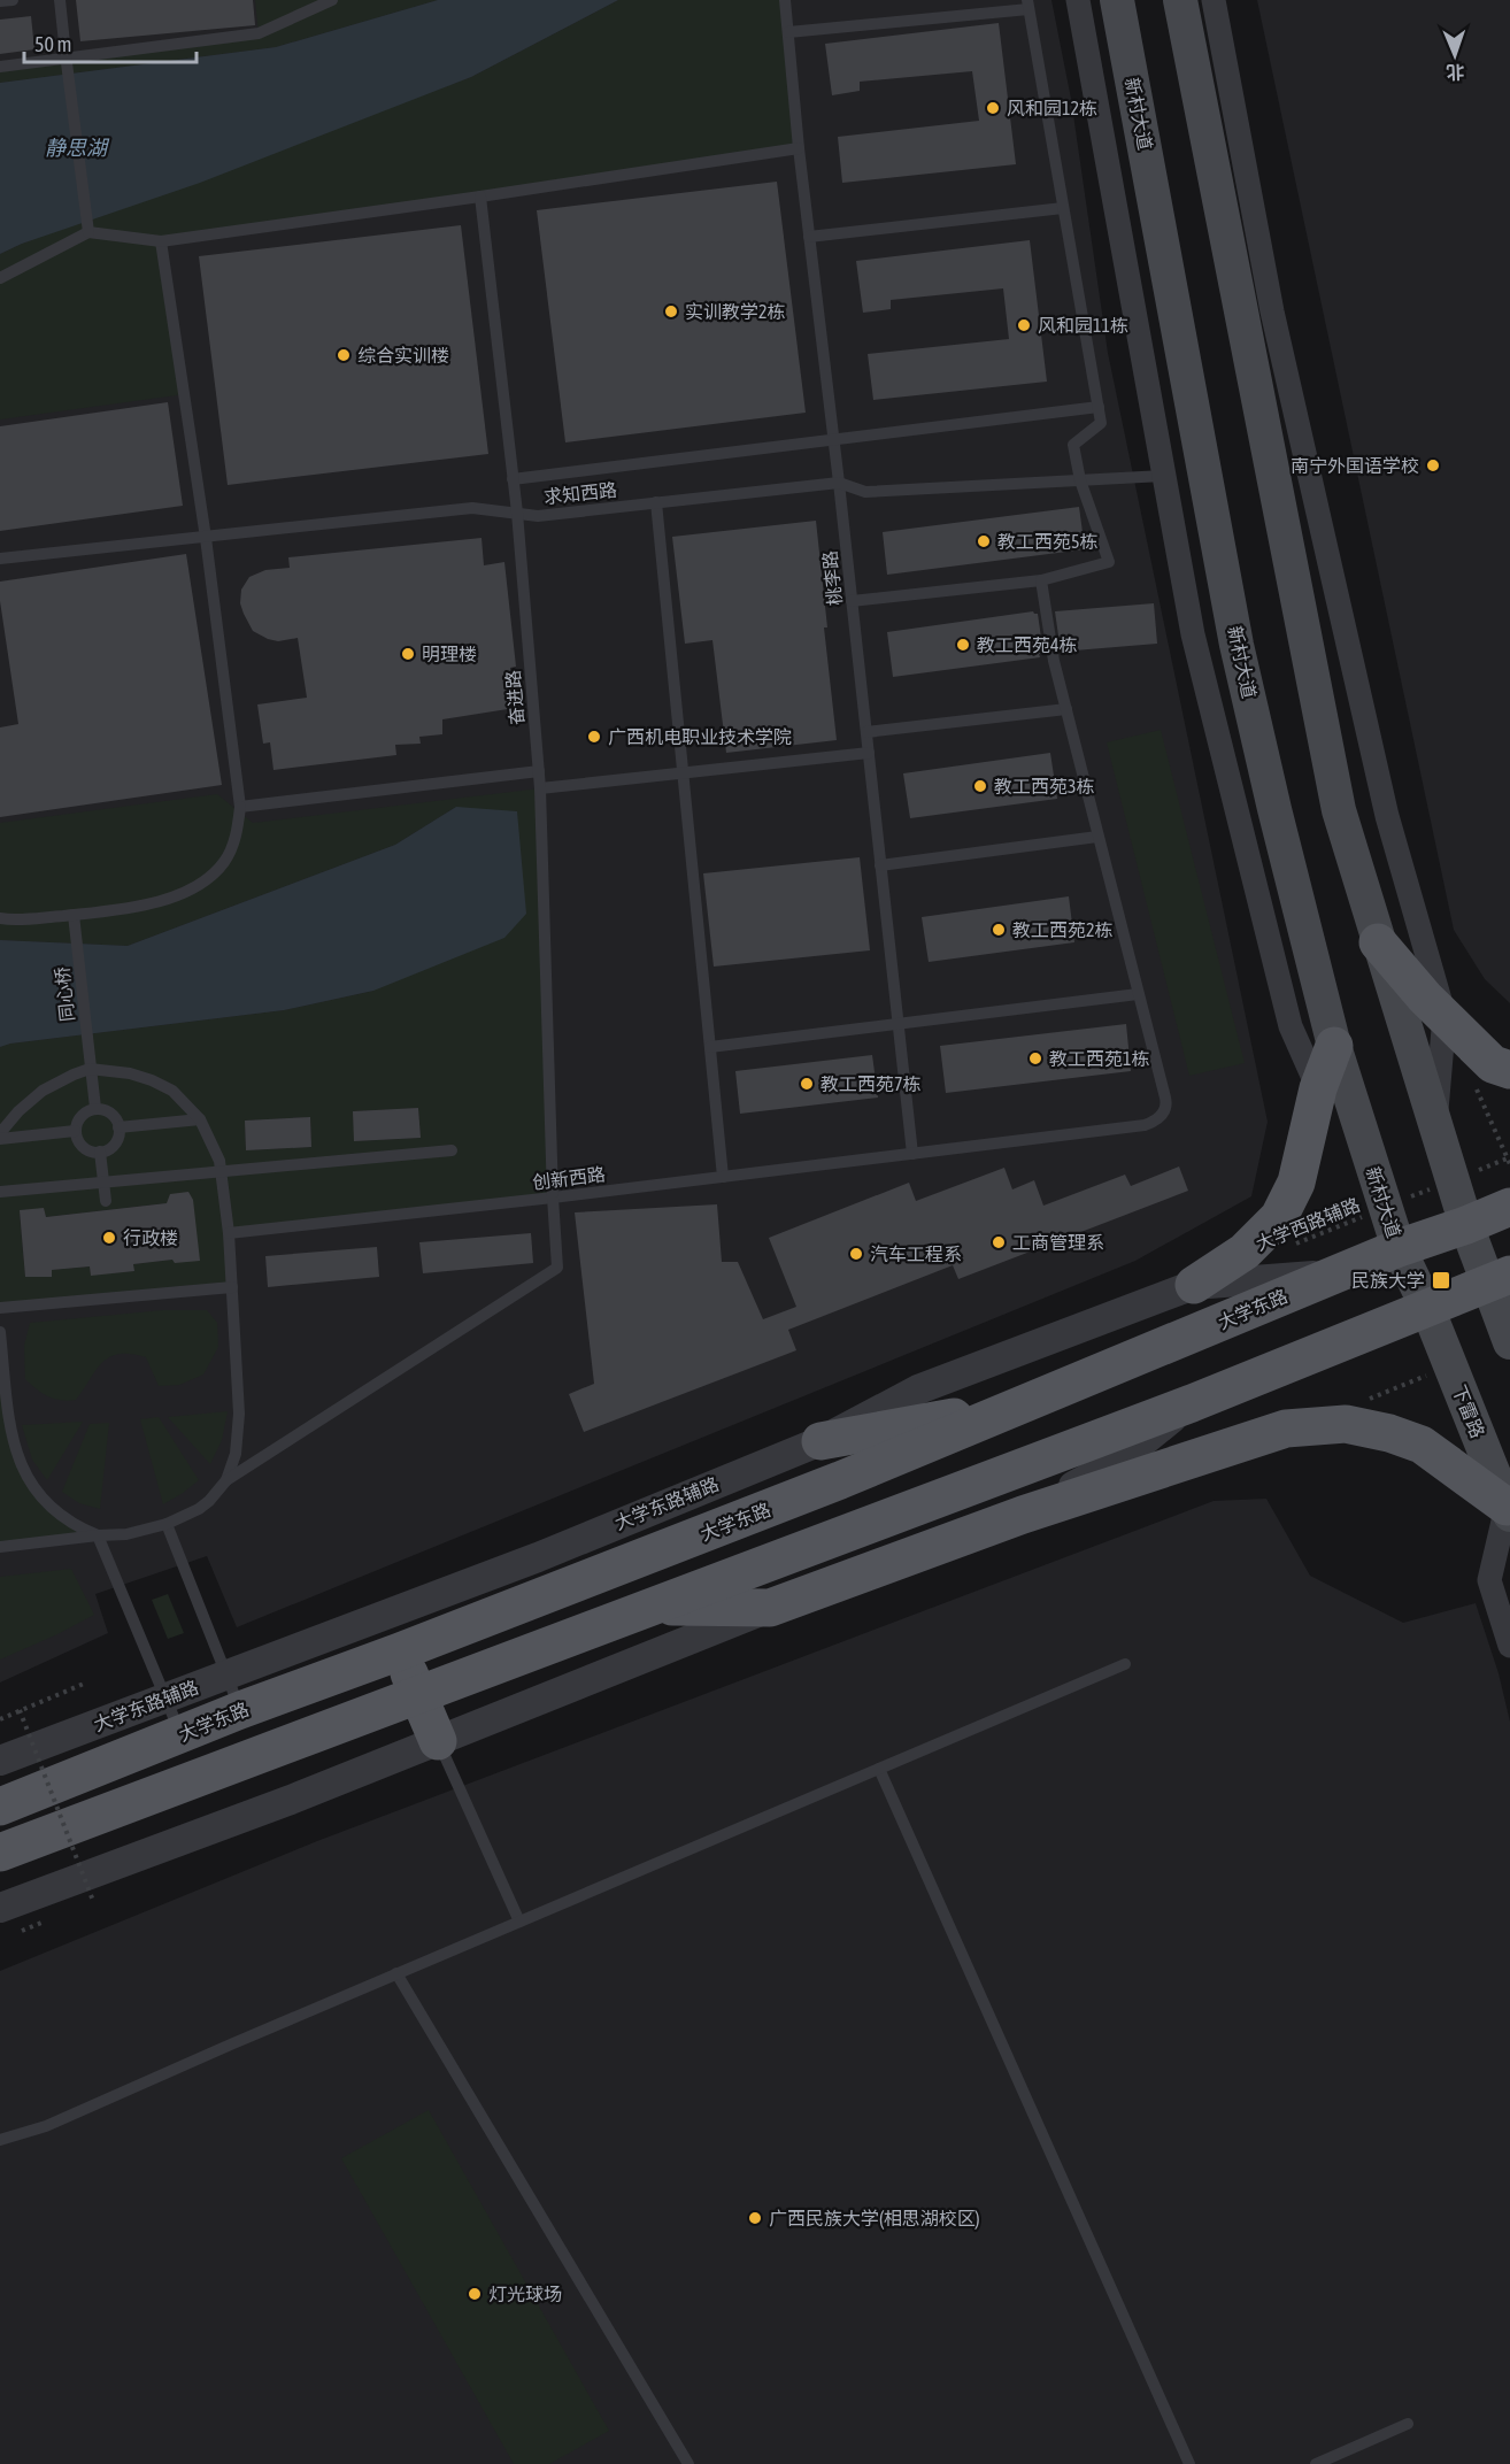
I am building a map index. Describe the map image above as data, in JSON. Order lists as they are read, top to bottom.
{
  "streets": {
    "main road": ["新村大道", "大学东路", "下雷路"],
    "street": ["大学东路辅路"],
    "lane": [
      "求知西路",
      "桃李路",
      "奋进路",
      "同心桥",
      "创新西路"
    ],
    "path": ["大学西路辅路"]
  },
  "crossings": [
    ["新村大道", "大学西路辅路"],
    ["新村大道", "大学东路"],
    ["新村大道", "下雷路"],
    ["求知西路", "桃李路"],
    ["求知西路", "奋进路"],
    ["桃李路", "创新西路"],
    ["奋进路", "创新西路"],
    ["大学东路", "大学东路辅路"]
  ],
  "water": ["静思湖"],
  "places": {
    "other": [
      "风和园12栋",
      "实训教学2栋",
      "风和园11栋",
      "综合实训楼",
      "南宁外国语学校",
      "教工西苑5栋",
      "教工西苑4栋",
      "明理楼",
      "广西机电职业技术学院",
      "教工西苑3栋",
      "教工西苑2栋",
      "教工西苑1栋",
      "教工西苑7栋",
      "行政楼",
      "工商管理系",
      "汽车工程系",
      "广西民族大学(相思湖校区)",
      "灯光球场"
    ],
    "transit": ["民族大学"]
  },
  "scale_bar": "50 m",
  "north": "bottom"
}
